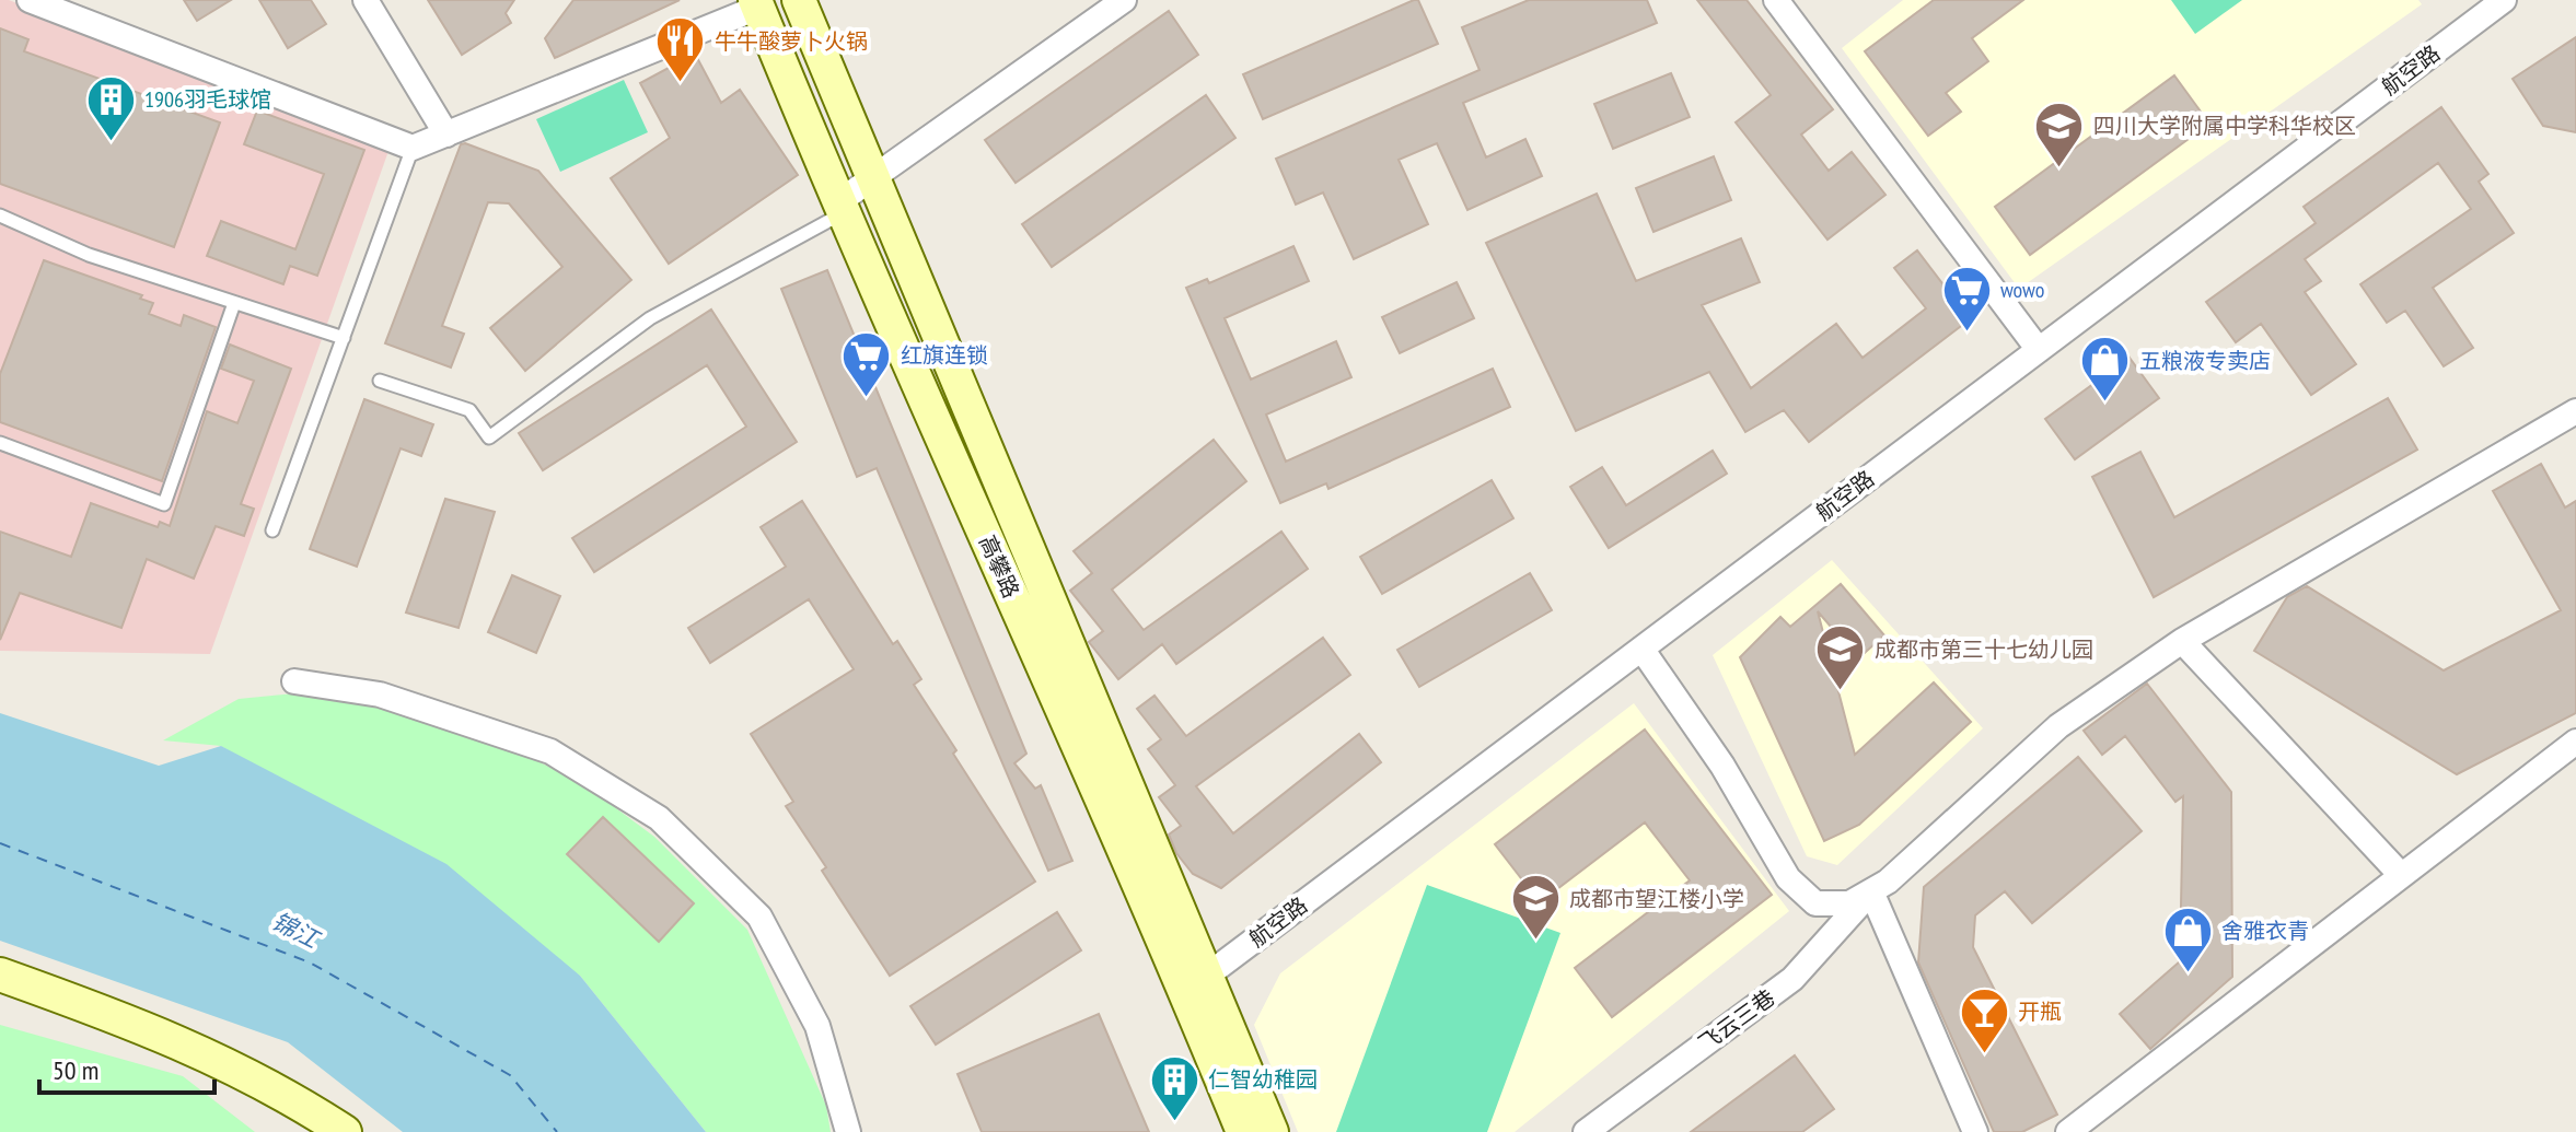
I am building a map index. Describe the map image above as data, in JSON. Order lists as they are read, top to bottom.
{
  "streets": {
    "main road": ["高攀路"],
    "street": ["航空路", "飞云三巷"]
  },
  "crossings": [
    ["航空路", "高攀路"]
  ],
  "water": ["锦江"],
  "places": {
    "restaurant": ["牛牛酸萝卜火锅"],
    "building": ["1906羽毛球馆", "仁智幼稚园"],
    "school or university": ["四川大学附属中学科华校区", "成都市第三十七幼儿园", "成都市望江楼小学"],
    "supermarket": ["wowo", "红旗连锁"],
    "shop": ["五粮液专卖店", "舍雅衣青"],
    "bar": ["开瓶"]
  },
  "scale_bar": "50 m"
}
